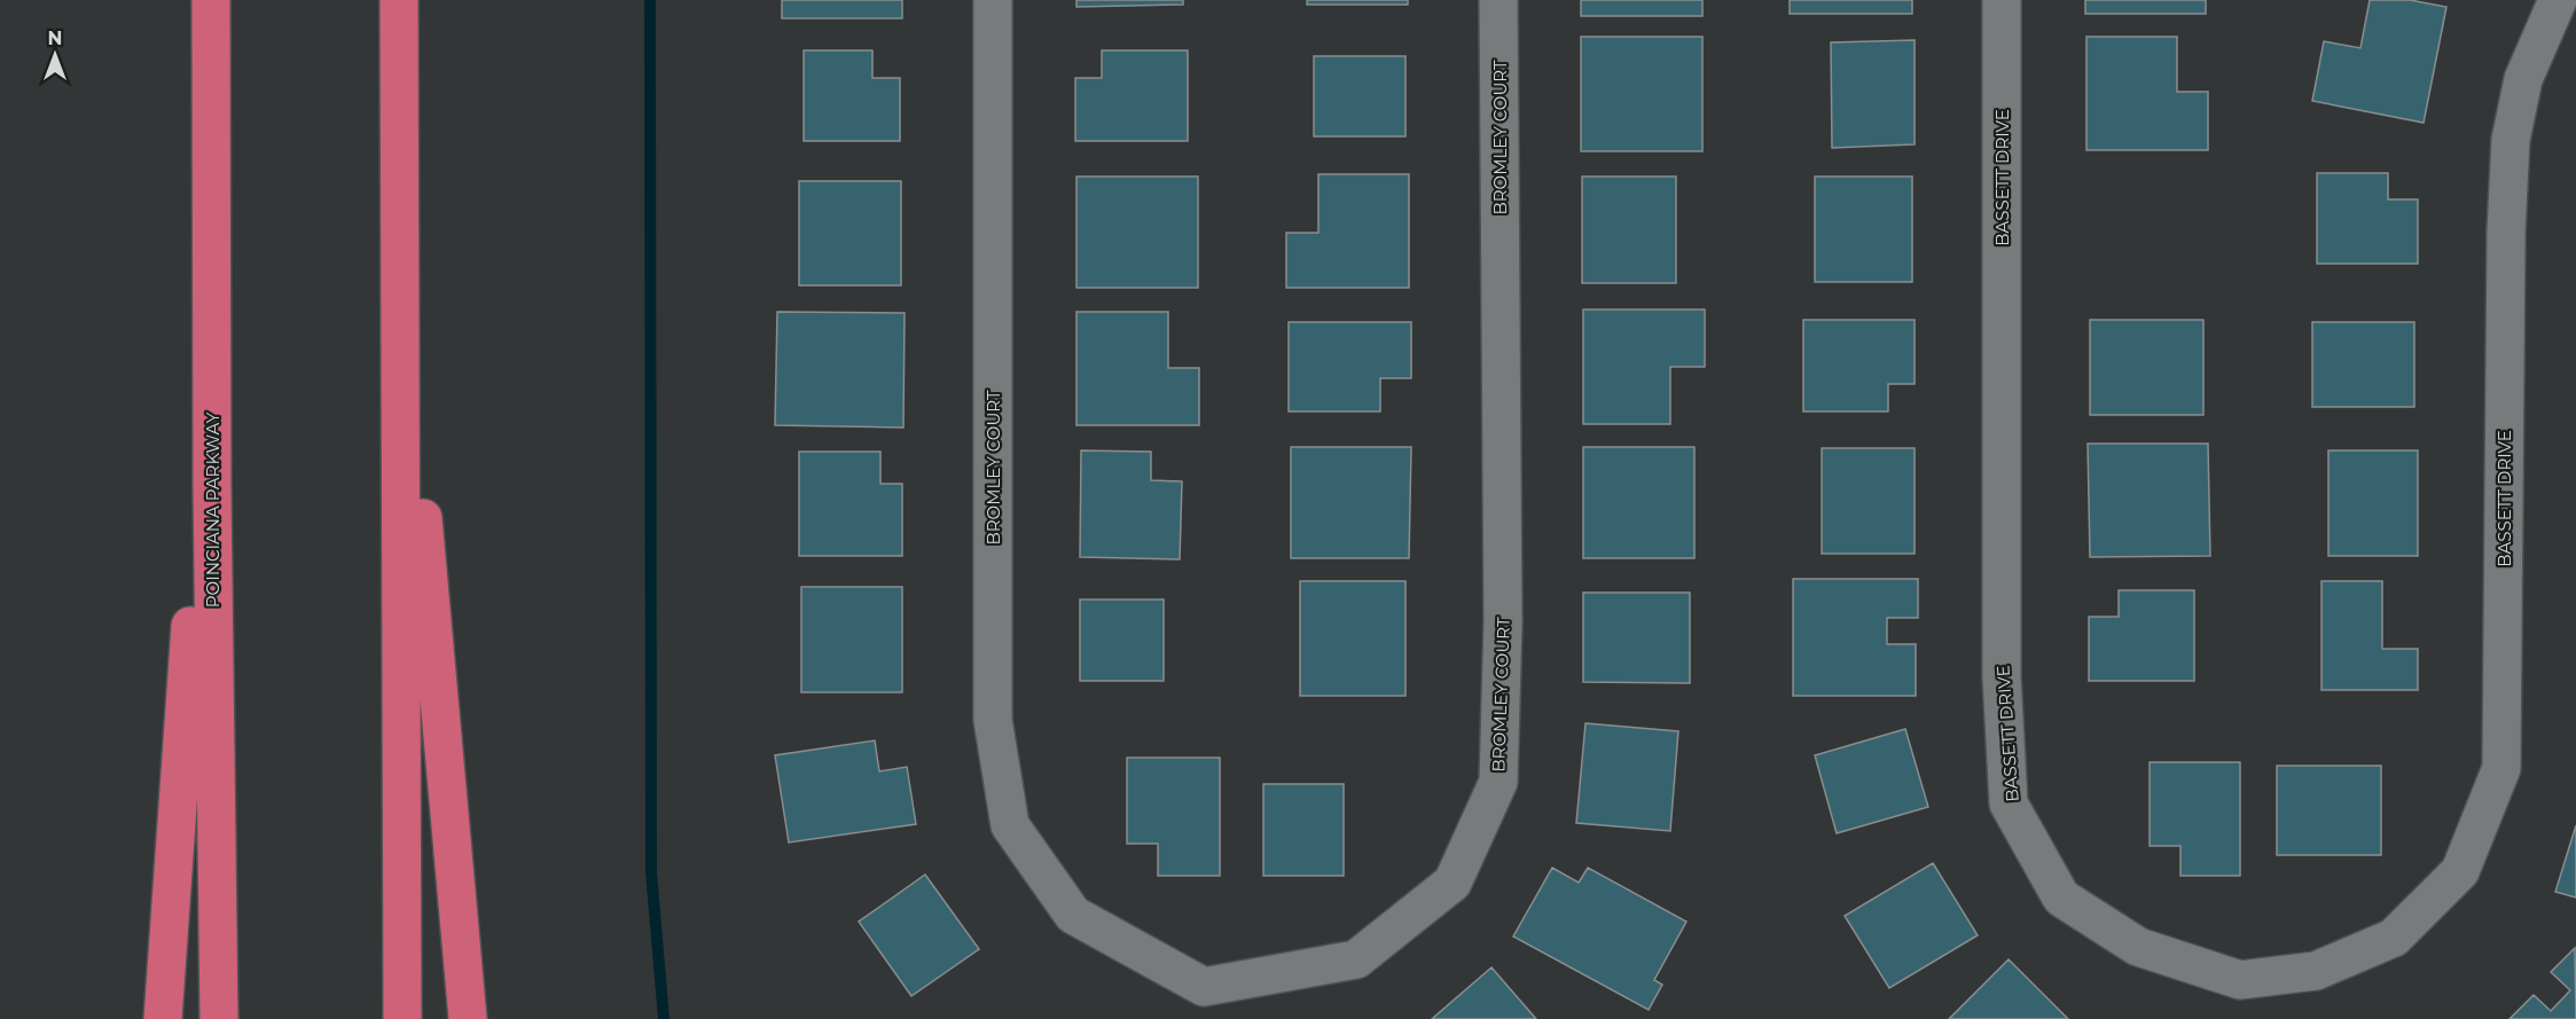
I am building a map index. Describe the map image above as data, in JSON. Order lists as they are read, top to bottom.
{
  "streets": {
    "highway": ["POINCIANA PARKWAY"],
    "street": ["BROMLEY COURT", "BASSETT DRIVE"]
  },
  "north": "top"
}
